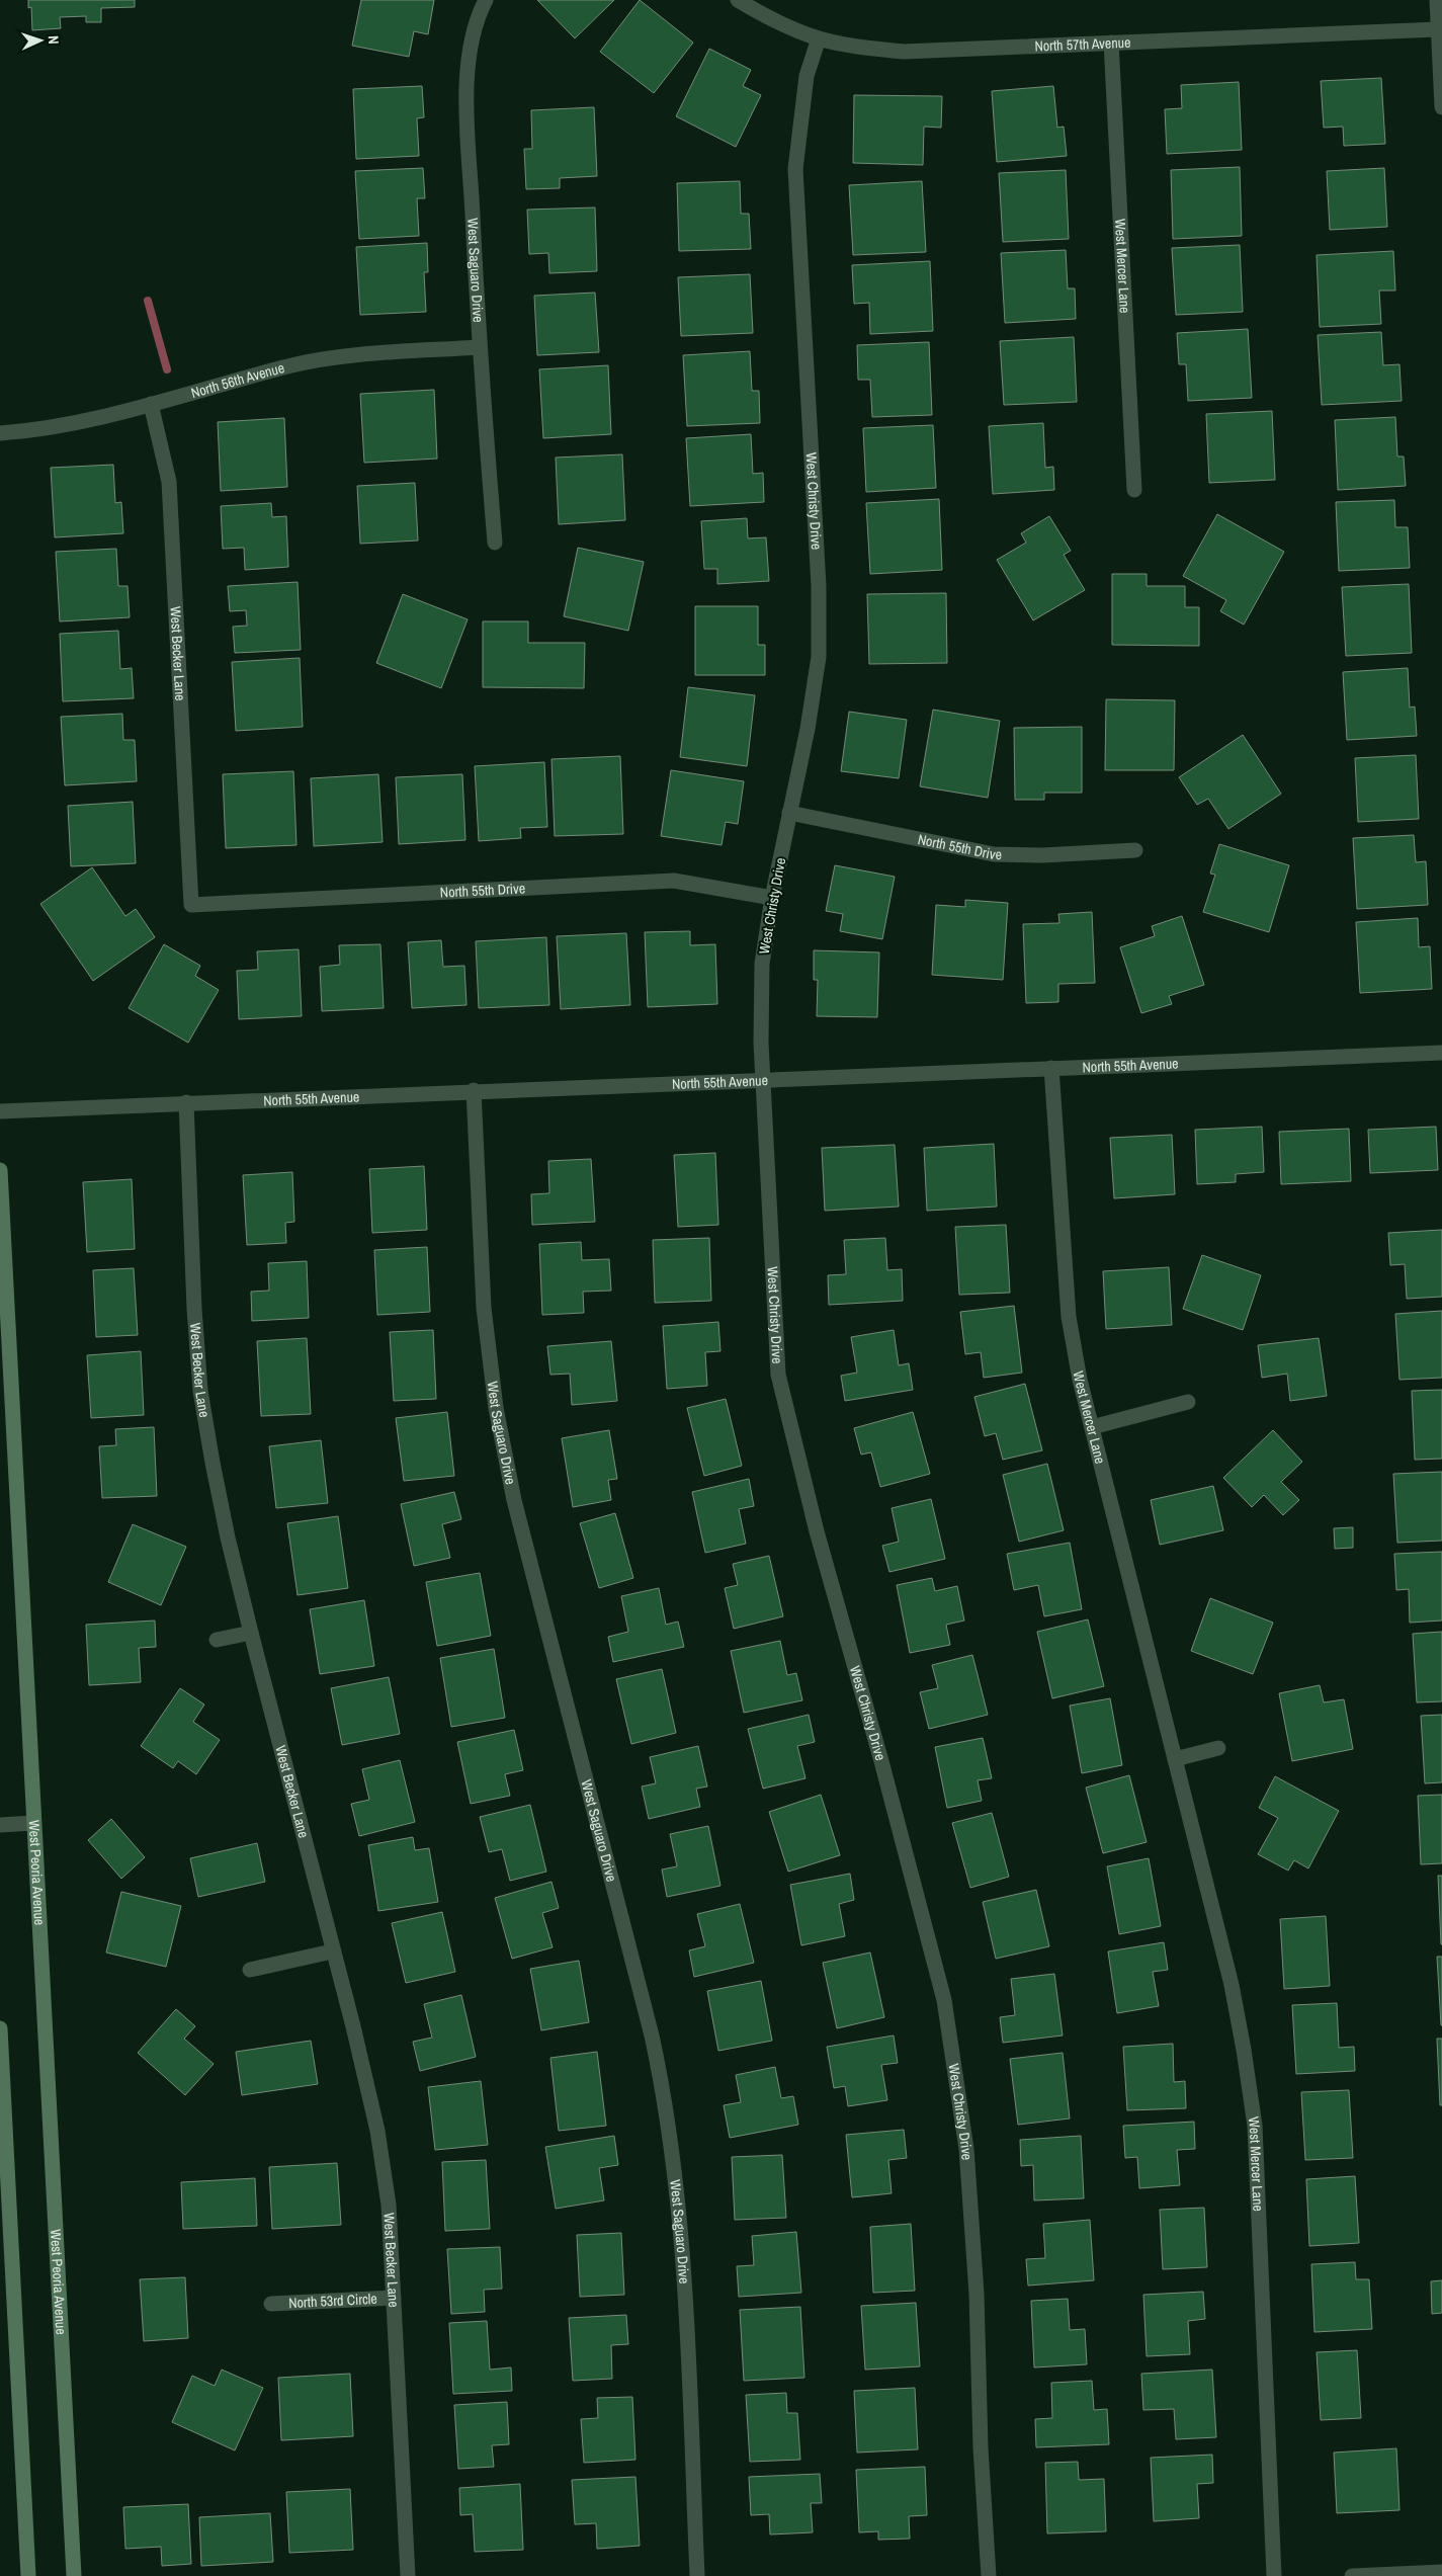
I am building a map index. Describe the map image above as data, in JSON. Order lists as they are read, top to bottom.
{
  "streets": {
    "main road": ["West Peoria Avenue"],
    "street": [
      "North 57th Avenue",
      "West Mercer Lane",
      "West Saguaro Drive",
      "North 56th Avenue",
      "West Christy Drive",
      "West Becker Lane",
      "North 55th Drive",
      "North 55th Avenue",
      "North 53rd Circle"
    ]
  },
  "crossings": [
    ["North 57th Avenue", "West Mercer Lane"],
    ["North 57th Avenue", "West Christy Drive"],
    ["West Mercer Lane", "North 55th Avenue"],
    ["West Saguaro Drive", "North 56th Avenue"],
    ["West Saguaro Drive", "North 55th Avenue"],
    ["North 56th Avenue", "West Becker Lane"],
    ["West Christy Drive", "North 55th Drive"],
    ["West Christy Drive", "North 55th Avenue"],
    ["West Becker Lane", "North 55th Drive"],
    ["West Becker Lane", "North 55th Avenue"],
    ["West Becker Lane", "North 53rd Circle"]
  ],
  "north": "right"
}
